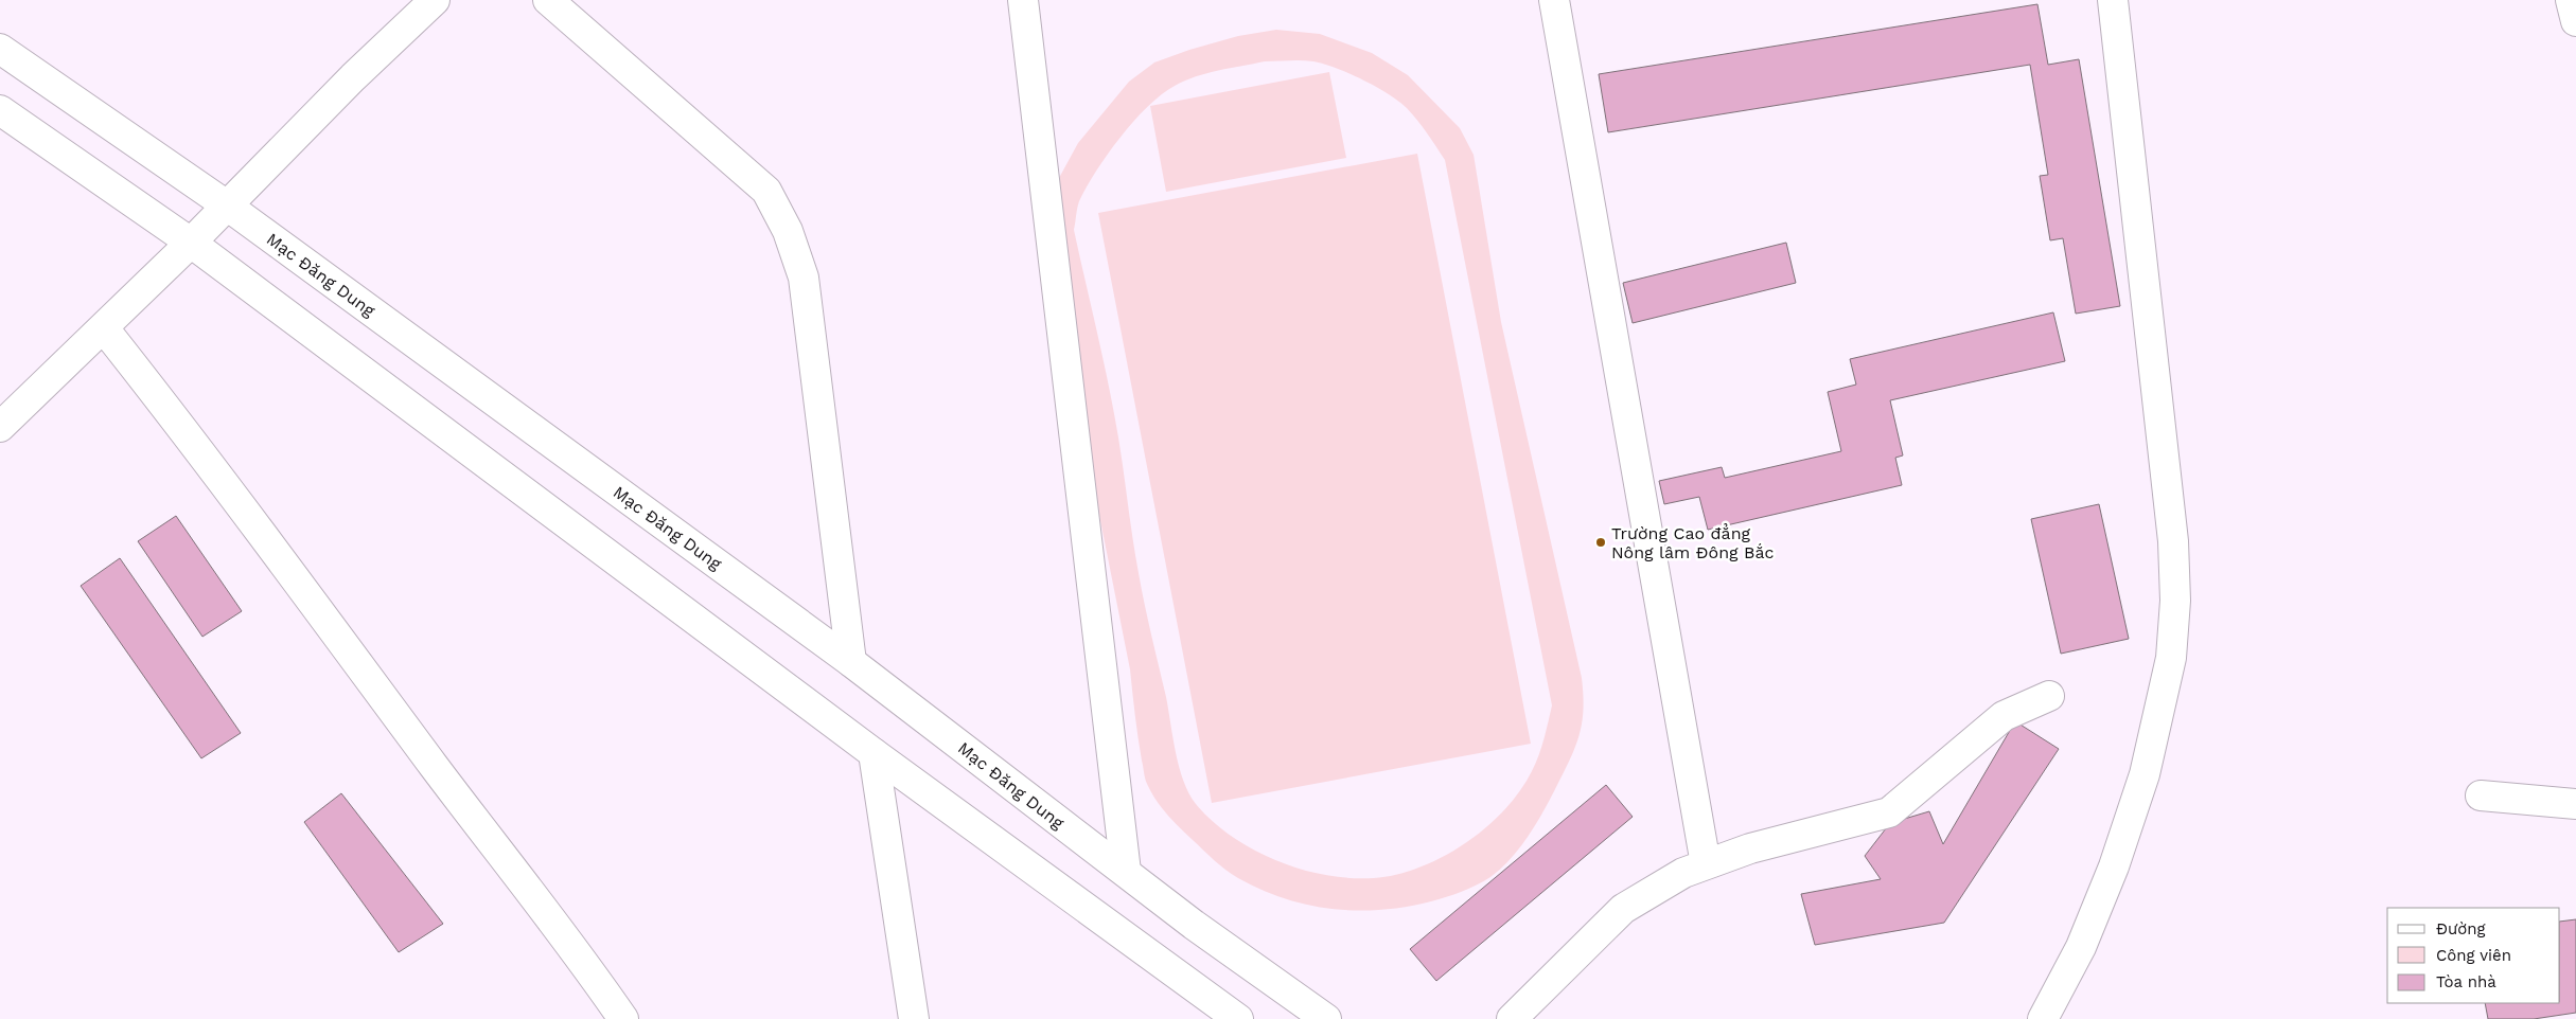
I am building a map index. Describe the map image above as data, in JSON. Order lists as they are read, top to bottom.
{
  "streets": {
    "main road": ["Mạc Đăng Dung"]
  },
  "places": ["Trường Cao đẳng Nông lâm Đông Bắc"],
  "legend": ["Đường", "Công viên", "Tòa nhà"]
}
